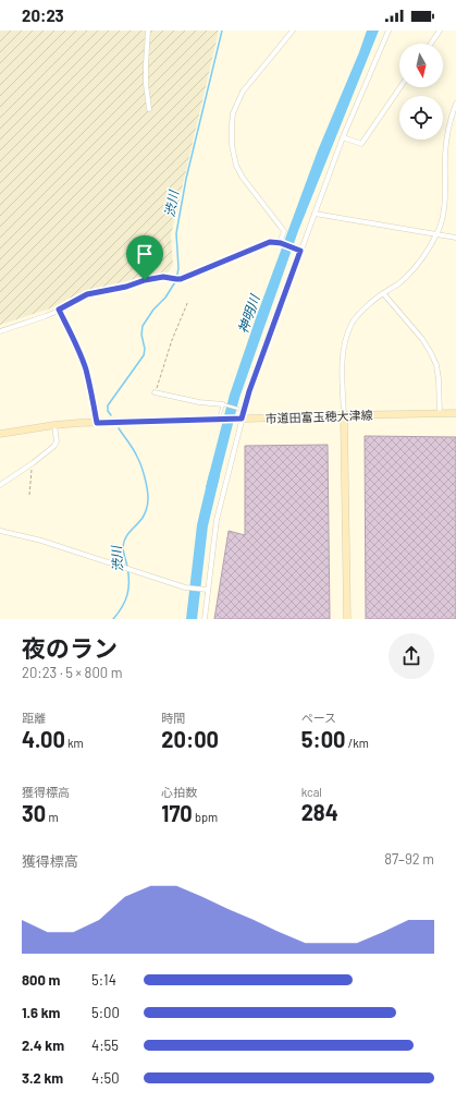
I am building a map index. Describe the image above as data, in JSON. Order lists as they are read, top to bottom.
{
  "streets": {
    "street": ["市道田富玉穂大津線"]
  },
  "water": ["渋川", "神明川"],
  "north": "bottom",
  "page": {
    "status": "20:23",
    "heading": ["夜のラン", "20:23 · 5 × 800 m"],
    "stats": [
      ["距離", "4.00 km"],
      ["時間", "20:00"],
      ["ペース", "5:00 /km"],
      ["獲得標高", "30 m"],
      ["心拍数", "170 bpm"],
      ["kcal", "284"]
    ],
    "chart": ["獲得標高", "87–92 m"],
    "list": [
      {
        "name": "800 m",
        "note": "5:14"
      },
      {
        "name": "1.6 km",
        "note": "5:00"
      },
      {
        "name": "2.4 km",
        "note": "4:55"
      },
      {
        "name": "3.2 km",
        "note": "4:50"
      }
    ]
  }
}
